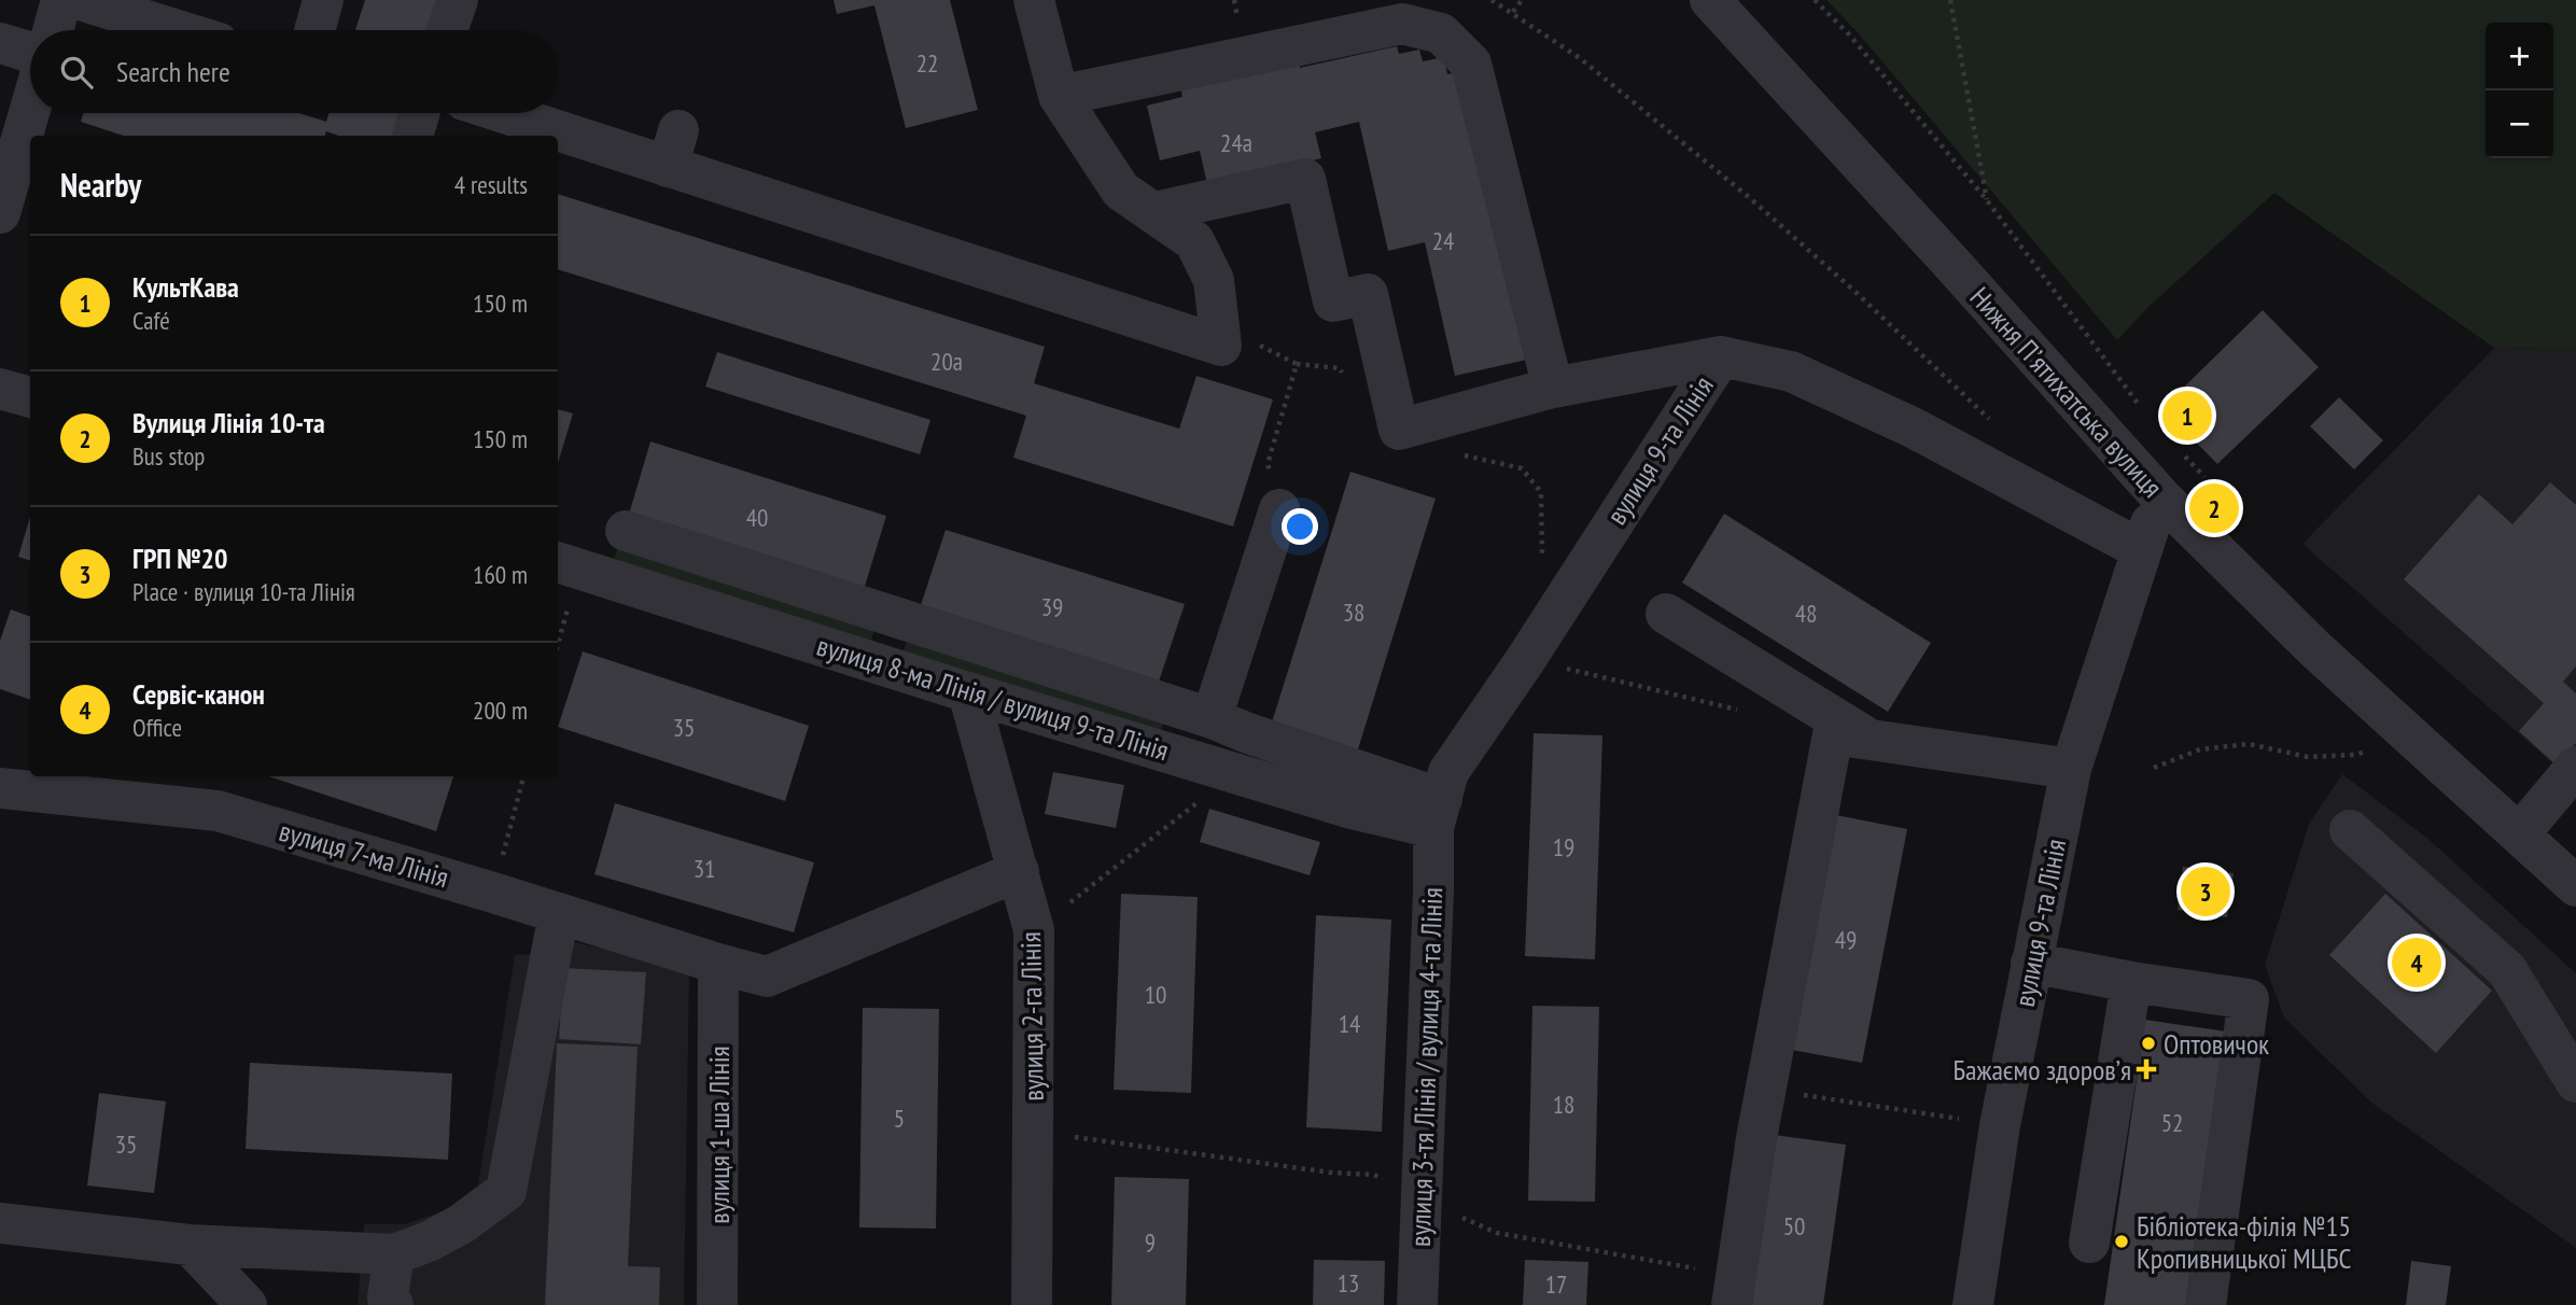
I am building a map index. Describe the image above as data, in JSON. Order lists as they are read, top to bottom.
{
  "streets": {
    "street": [
      "Нижня Пʼятихатська вулиця",
      "вулиця 9-та Лінія",
      "вулиця 8-ма Лінія / вулиця 9-та Лінія",
      "вулиця 7-ма Лінія",
      "вулиця 2-га Лінія",
      "вулиця 3-тя Лінія / вулиця 4-та Лінія",
      "вулиця 1-ша Лінія"
    ]
  },
  "crossings": [
    ["Нижня Пʼятихатська вулиця", "вулиця 9-та Лінія"],
    ["вулиця 9-та Лінія", "вулиця 8-ма Лінія / вулиця 9-та Лінія"],
    ["вулиця 9-та Лінія", "вулиця 3-тя Лінія / вулиця 4-та Лінія"],
    ["вулиця 8-ма Лінія / вулиця 9-та Лінія", "вулиця 2-га Лінія"],
    ["вулиця 8-ма Лінія / вулиця 9-та Лінія", "вулиця 3-тя Лінія / вулиця 4-та Лінія"],
    ["вулиця 7-ма Лінія", "вулиця 2-га Лінія"],
    ["вулиця 7-ма Лінія", "вулиця 1-ша Лінія"]
  ],
  "places": {
    "other": ["Оптовичок", "Бібліотека-філія №15 Кропивницької МЦБС"],
    "health": ["Бажаємо здоровʼя"]
  },
  "house_numbers": [
    "22",
    "24а",
    "24",
    "20а",
    "40",
    "39",
    "38",
    "48",
    "35",
    "19",
    "31",
    "49",
    "10",
    "14",
    "18",
    "5",
    "52",
    "35",
    "50",
    "9",
    "13",
    "17"
  ],
  "page": {
    "map_buttons": ["+", "−"],
    "search": "Search here",
    "heading": ["Nearby", "4 results"],
    "list": [
      {
        "mark": "1",
        "name": "КультКава",
        "note": "Café",
        "value": "150 m"
      },
      {
        "mark": "2",
        "name": "Вулиця Лінія 10-та",
        "note": "Bus stop",
        "value": "150 m"
      },
      {
        "mark": "3",
        "name": "ГРП №20",
        "note": "Place · вулиця 10-та Лінія",
        "value": "160 m"
      },
      {
        "mark": "4",
        "name": "Сервіс-канон",
        "note": "Office",
        "value": "200 m"
      }
    ],
    "pins": [
      "1",
      "2",
      "3",
      "4"
    ]
  }
}
